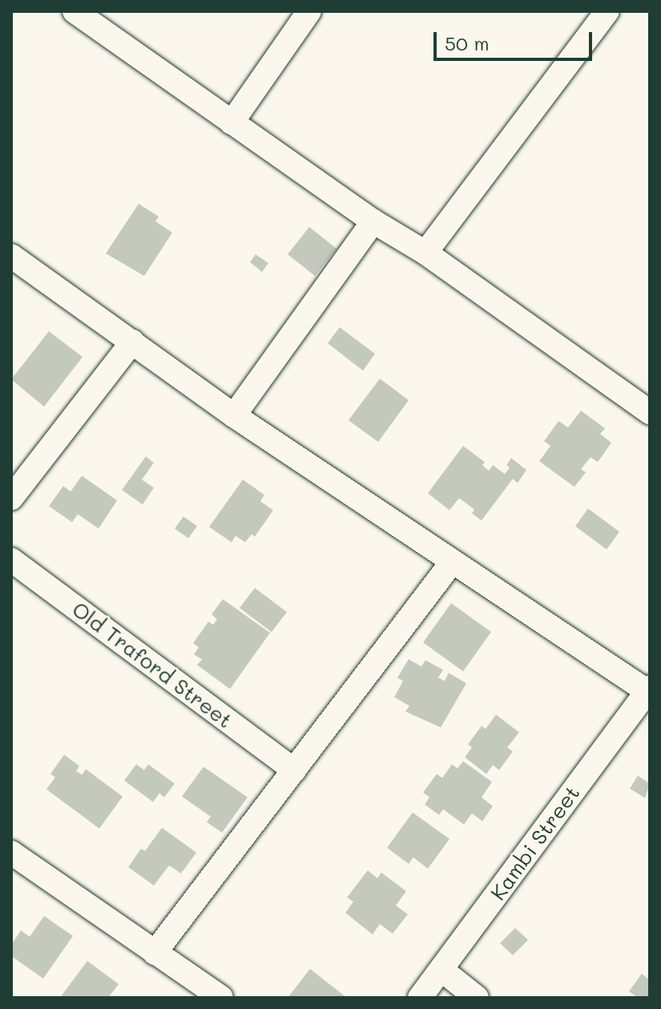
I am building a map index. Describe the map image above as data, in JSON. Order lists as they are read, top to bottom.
{
  "streets": {
    "street": ["Old Traford Street", "Kambi Street"]
  },
  "scale_bar": "50 m"
}
